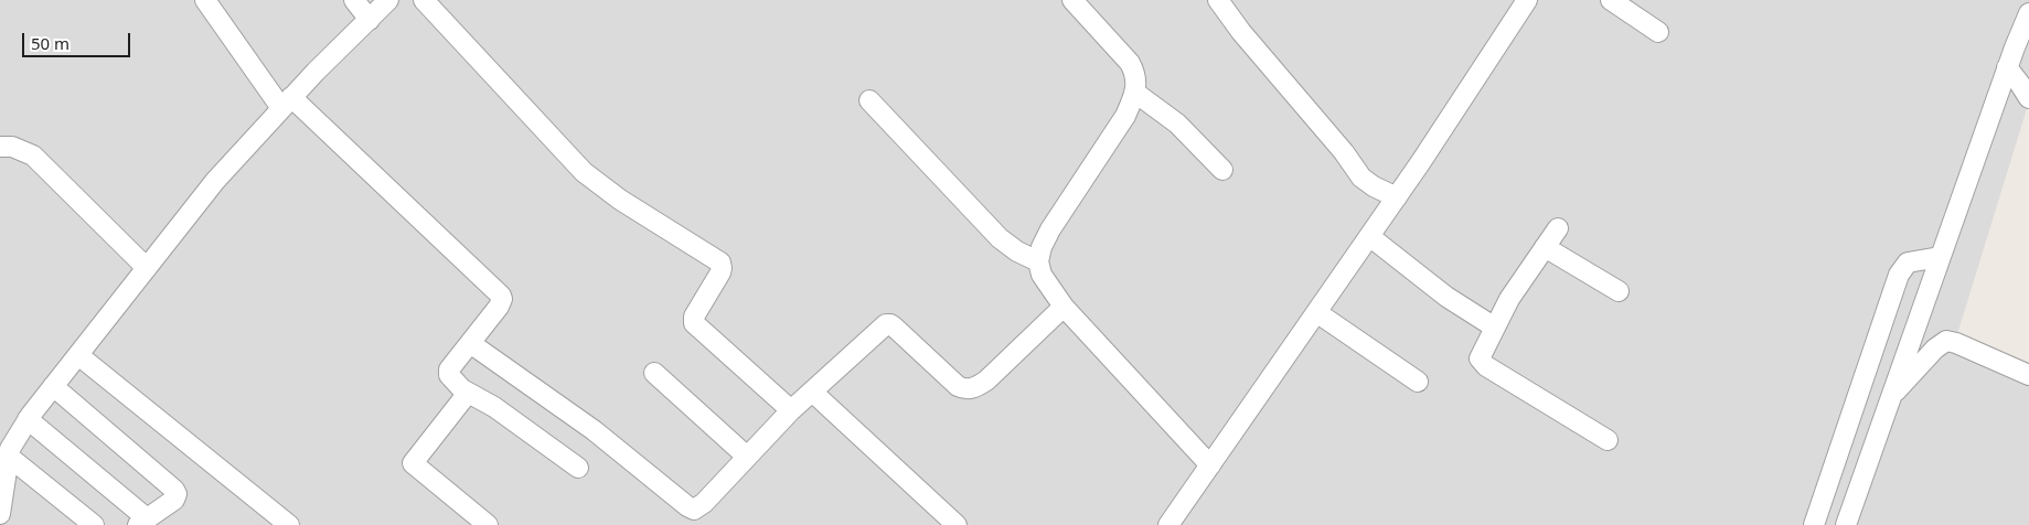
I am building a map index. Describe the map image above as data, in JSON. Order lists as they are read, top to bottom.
{
  "scale_bar": "50 m"
}
